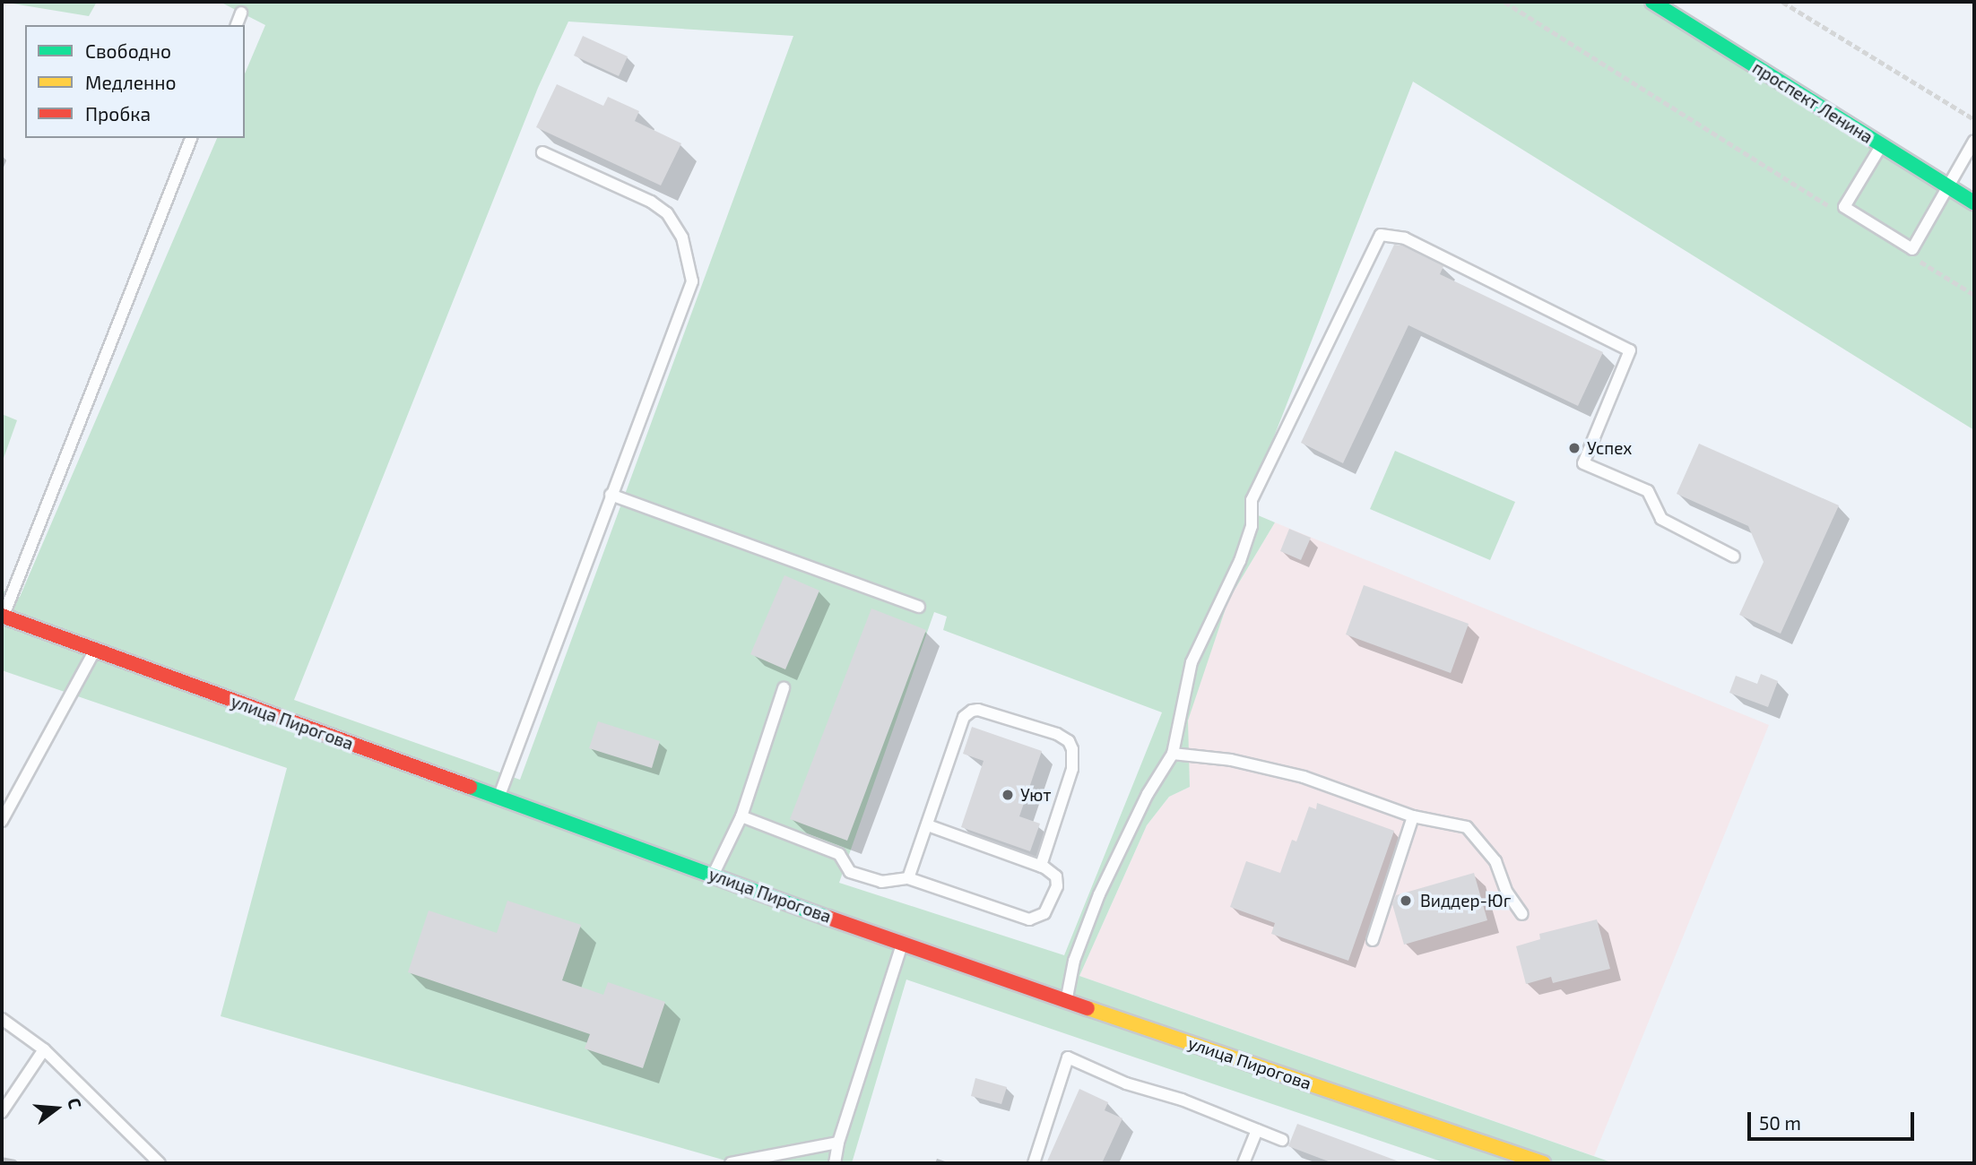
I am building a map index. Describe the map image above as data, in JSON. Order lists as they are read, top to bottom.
{
  "streets": {
    "street": ["проспект Ленина", "улица Пирогова"]
  },
  "places": ["Успех", "Уют", "Виддер-Юг"],
  "legend": ["Свободно", "Медленно", "Пробка"],
  "scale_bar": "50 m",
  "north": "right"
}
